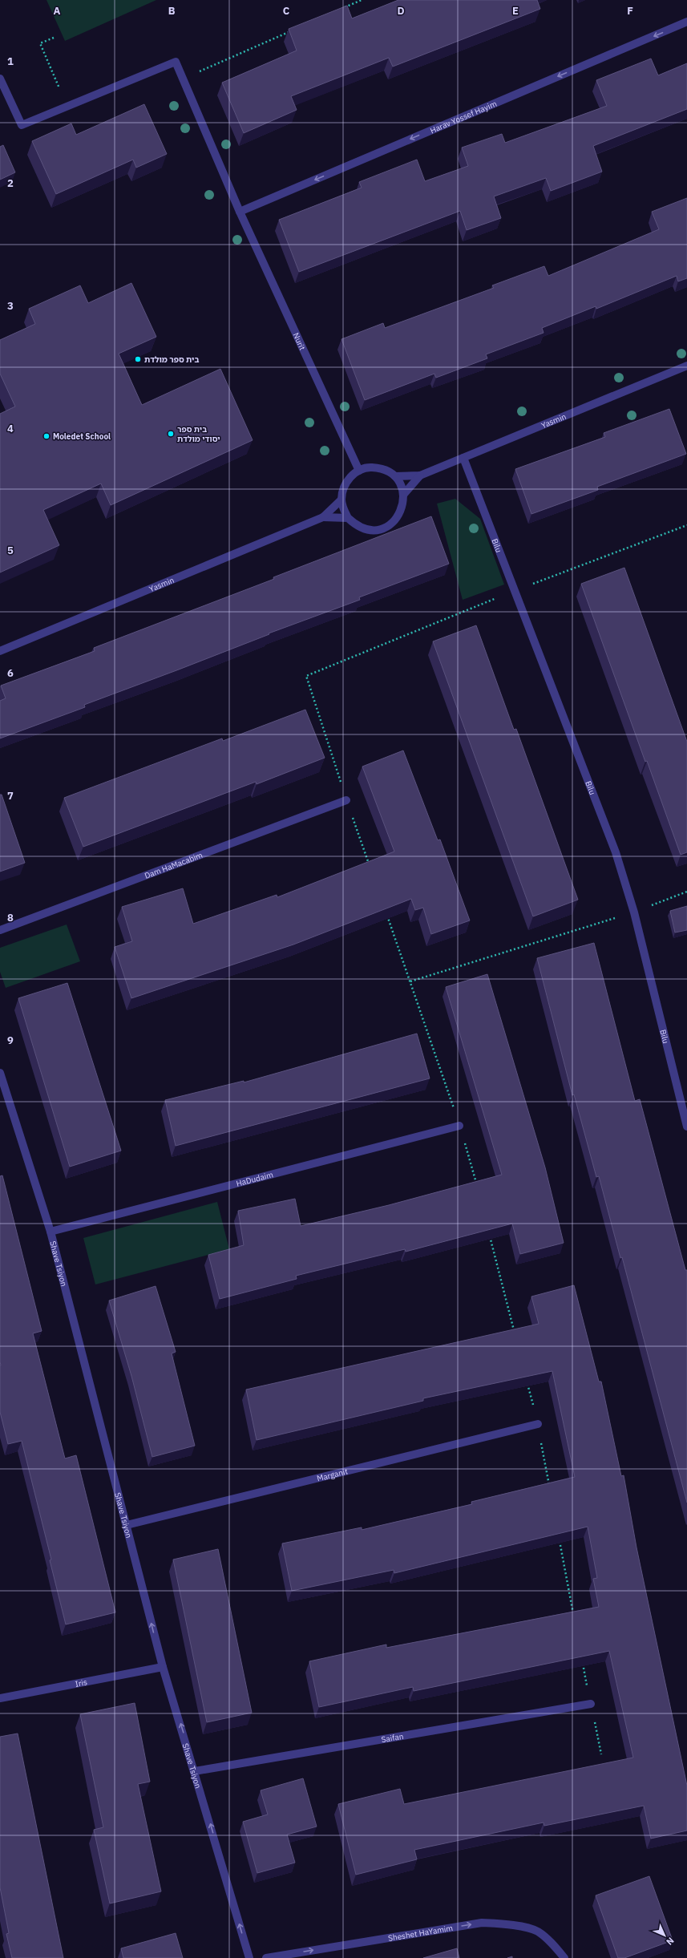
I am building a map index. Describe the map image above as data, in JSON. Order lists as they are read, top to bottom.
{
  "streets": {
    "street": [
      "Harav Yossef Hayim",
      "Nurit",
      "Yasmin",
      "Bilu",
      "Dam HaMacabim",
      "HaDudaim",
      "Shave Tsiyon",
      "Marganit",
      "Iris",
      "Saifan",
      "Sheshet HaYamim"
    ]
  },
  "crossings": [
    ["Harav Yossef Hayim", "Nurit"],
    ["Nurit", "Yasmin"],
    ["Yasmin", "Bilu"],
    ["HaDudaim", "Shave Tsiyon"],
    ["Shave Tsiyon", "Marganit"],
    ["Shave Tsiyon", "Iris"],
    ["Shave Tsiyon", "Saifan"]
  ],
  "one_way": ["Harav Yossef Hayim", "Shave Tsiyon", "Sheshet HaYamim"],
  "places": ["בית ספר מולדת", "בית ספר יסודי מולדת", "Moledet School"],
  "north": "bottom right",
  "grid": {
    "columns": [
      "A",
      "B",
      "C",
      "D",
      "E",
      "F"
    ],
    "rows": [
      "1",
      "2",
      "3",
      "4",
      "5",
      "6",
      "7",
      "8",
      "9"
    ]
  }
}
